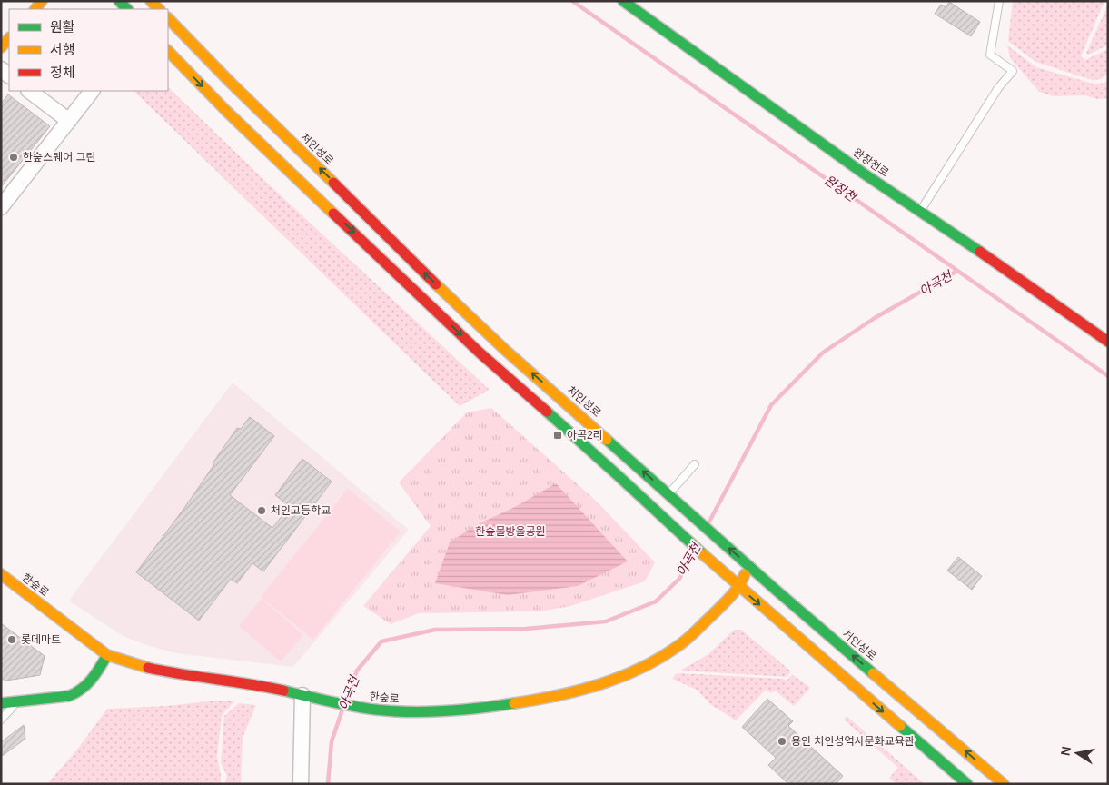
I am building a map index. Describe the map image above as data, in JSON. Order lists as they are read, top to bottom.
{
  "streets": {
    "main road": ["처인성로", "완장천로", "한숲로"]
  },
  "crossings": [
    ["처인성로", "한숲로"]
  ],
  "water": ["완장천", "아곡천"],
  "parks": ["한숲물방울공원"],
  "places": {
    "other": [
      "한숲스퀘어 그린",
      "처인고등학교",
      "롯데마트",
      "용인 처인성역사문화교육관"
    ],
    "transit": ["아곡2리"]
  },
  "legend": ["원활", "서행", "정체"],
  "north": "left"
}
